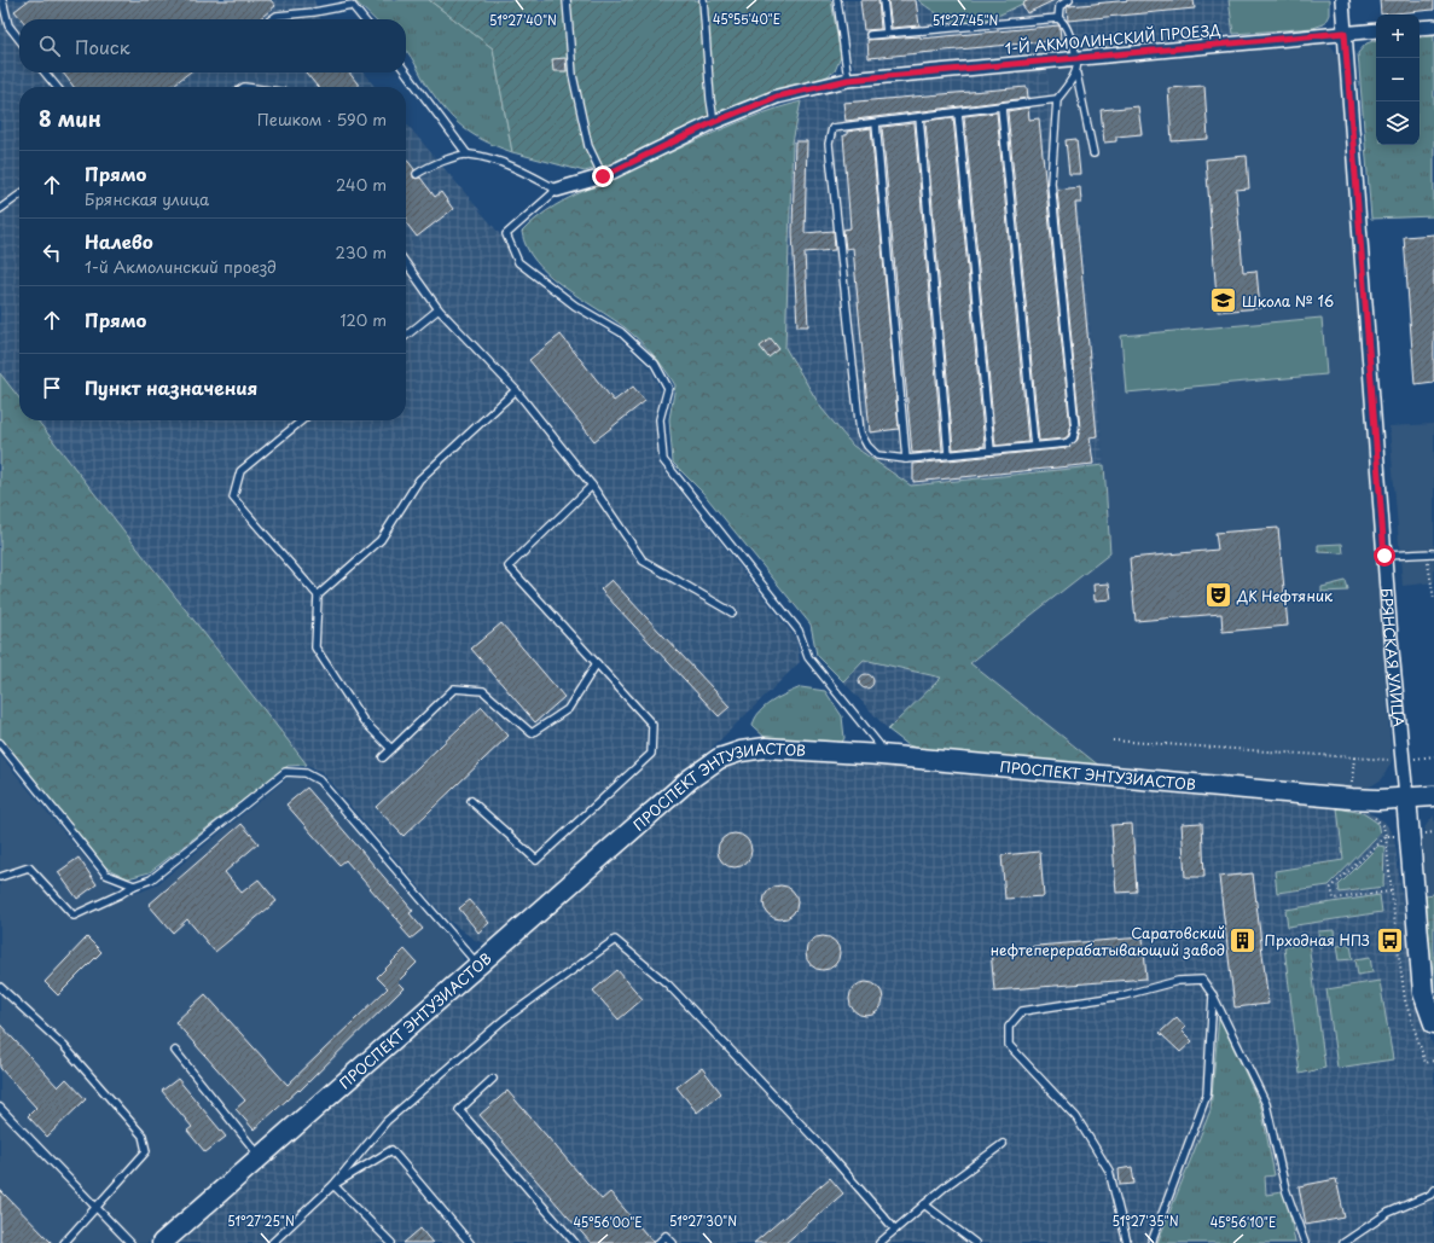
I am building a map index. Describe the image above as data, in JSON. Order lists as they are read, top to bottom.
{
  "streets": {
    "street": ["1-Й АКМОЛИНСКИЙ ПРОЕЗД", "БРЯНСКАЯ УЛИЦА", "ПРОСПЕКТ ЭНТУЗИАСТОВ"]
  },
  "crossings": [
    ["1-Й АКМОЛИНСКИЙ ПРОЕЗД", "БРЯНСКАЯ УЛИЦА"],
    ["БРЯНСКАЯ УЛИЦА", "ПРОСПЕКТ ЭНТУЗИАСТОВ"]
  ],
  "places": {
    "school or university": ["Школа № 16"],
    "theatre": ["ДК Нефтяник"],
    "bus stop": ["Прходная НПЗ"],
    "building": ["Саратовский нефтеперерабатывающий завод"]
  },
  "page": {
    "map_buttons": ["+", "−"],
    "search": "Поиск",
    "heading": ["8 мин", "Пешком · 590 m"],
    "list": [
      ["Прямо", "Брянская улица", "240 m"],
      ["Налево", "1-й Акмолинский проезд", "230 m"],
      ["Прямо", "120 m"],
      "Пункт назначения"
    ]
  },
  "coordinates": [
    "45°55'40\"E",
    "51°27'40\"N",
    "51°27'45\"N",
    "51°27'25\"N",
    "51°27'30\"N",
    "51°27'35\"N",
    "45°56'00\"E",
    "45°56'10\"E"
  ]
}
